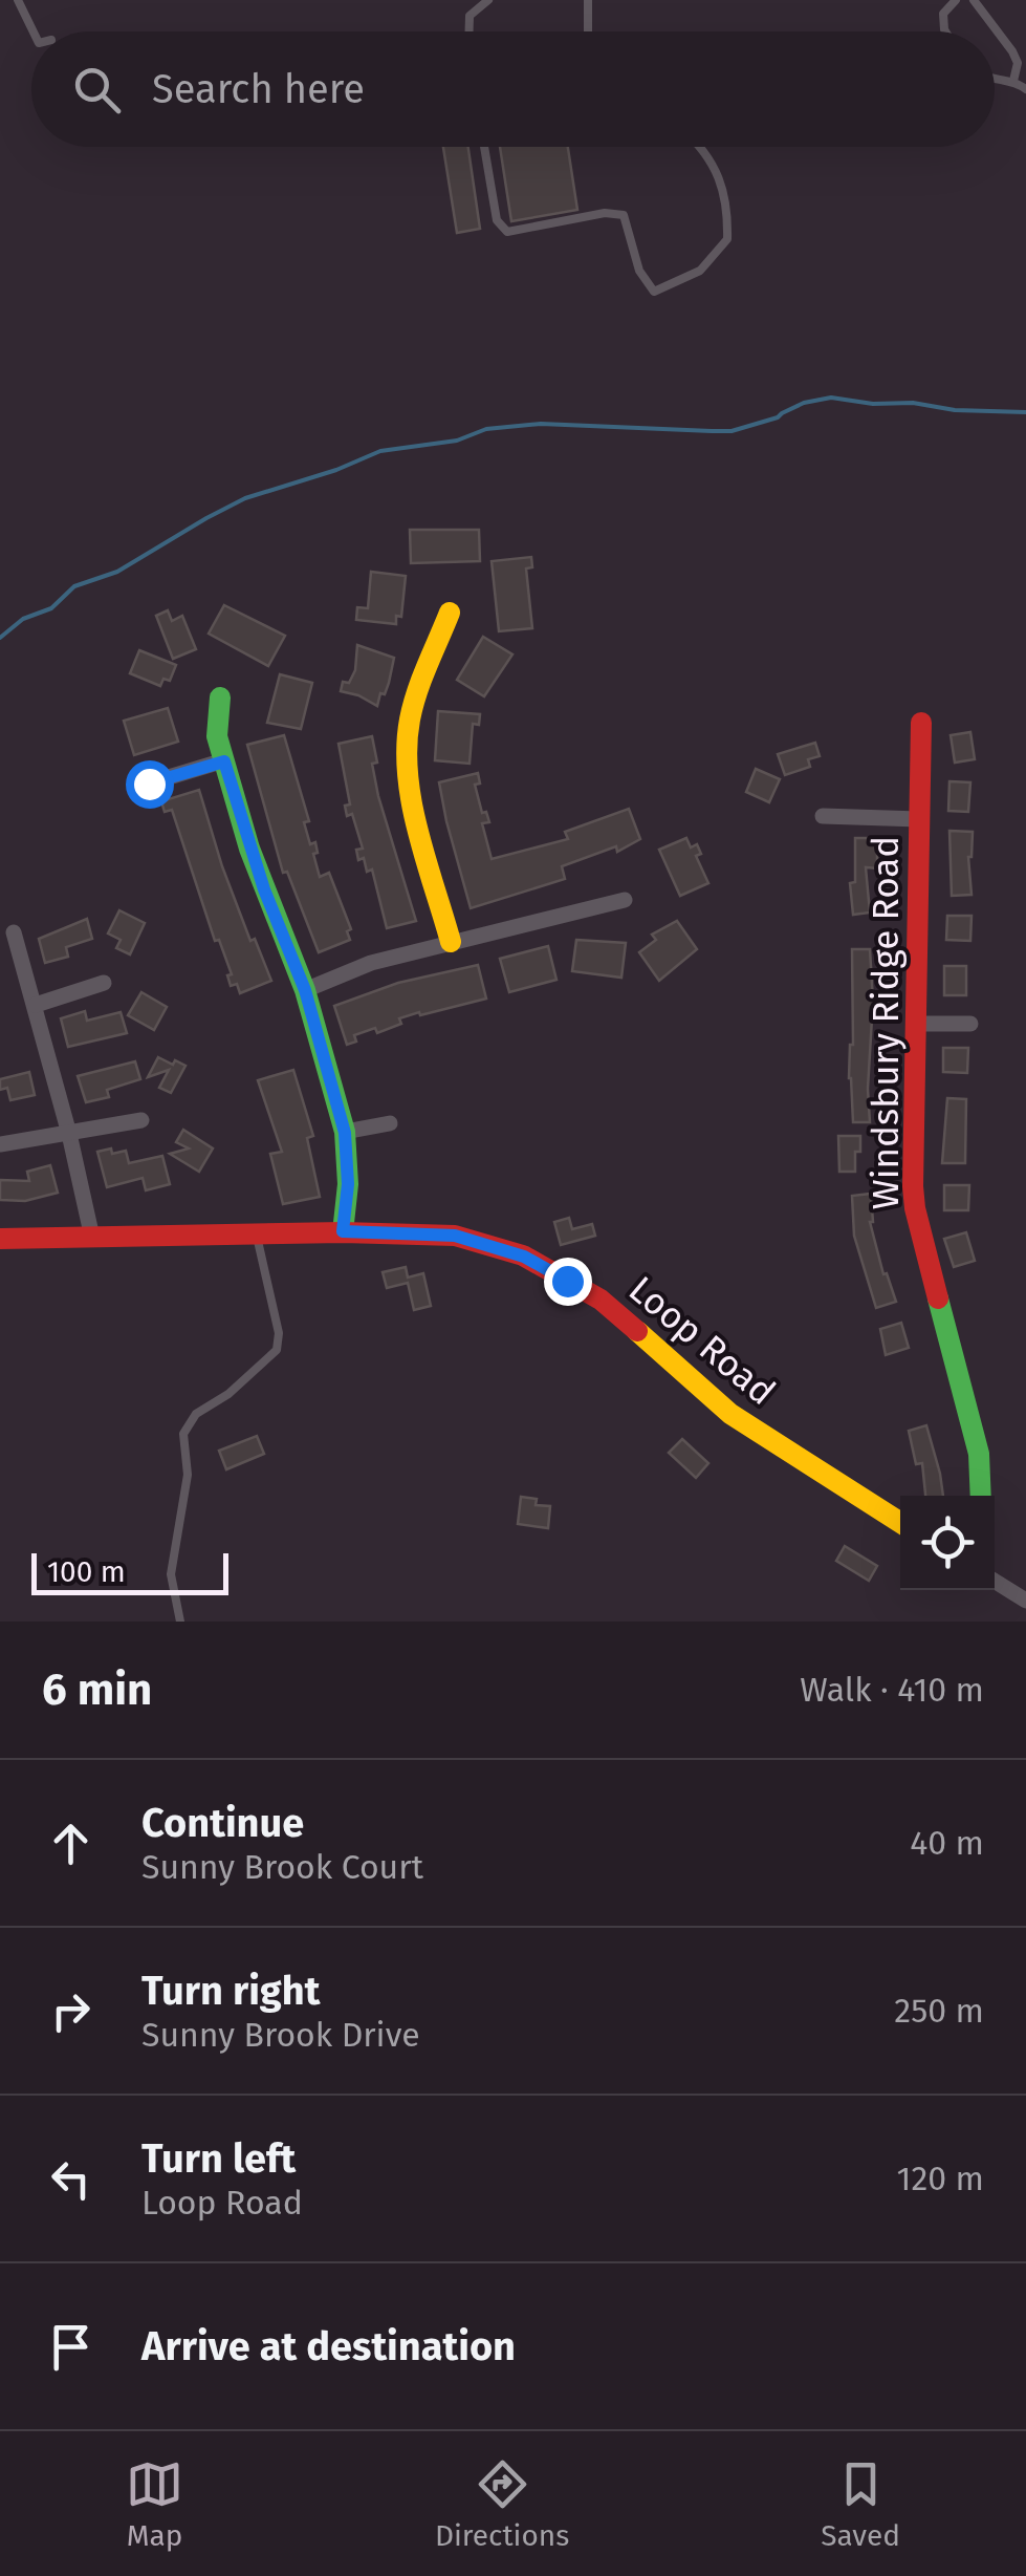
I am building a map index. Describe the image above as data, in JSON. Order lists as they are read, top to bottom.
{
  "streets": {
    "street": ["Windsbury Ridge Road", "Loop Road"]
  },
  "scale_bar": "100 m",
  "page": {
    "search": "Search here",
    "scale": "100 m",
    "heading": ["6 min", "Walk · 410 m"],
    "list": [
      ["Continue", "Sunny Brook Court", "40 m"],
      ["Turn right", "Sunny Brook Drive", "250 m"],
      ["Turn left", "Loop Road", "120 m"],
      "Arrive at destination"
    ],
    "nav": ["Map", "Directions", "Saved"]
  }
}
